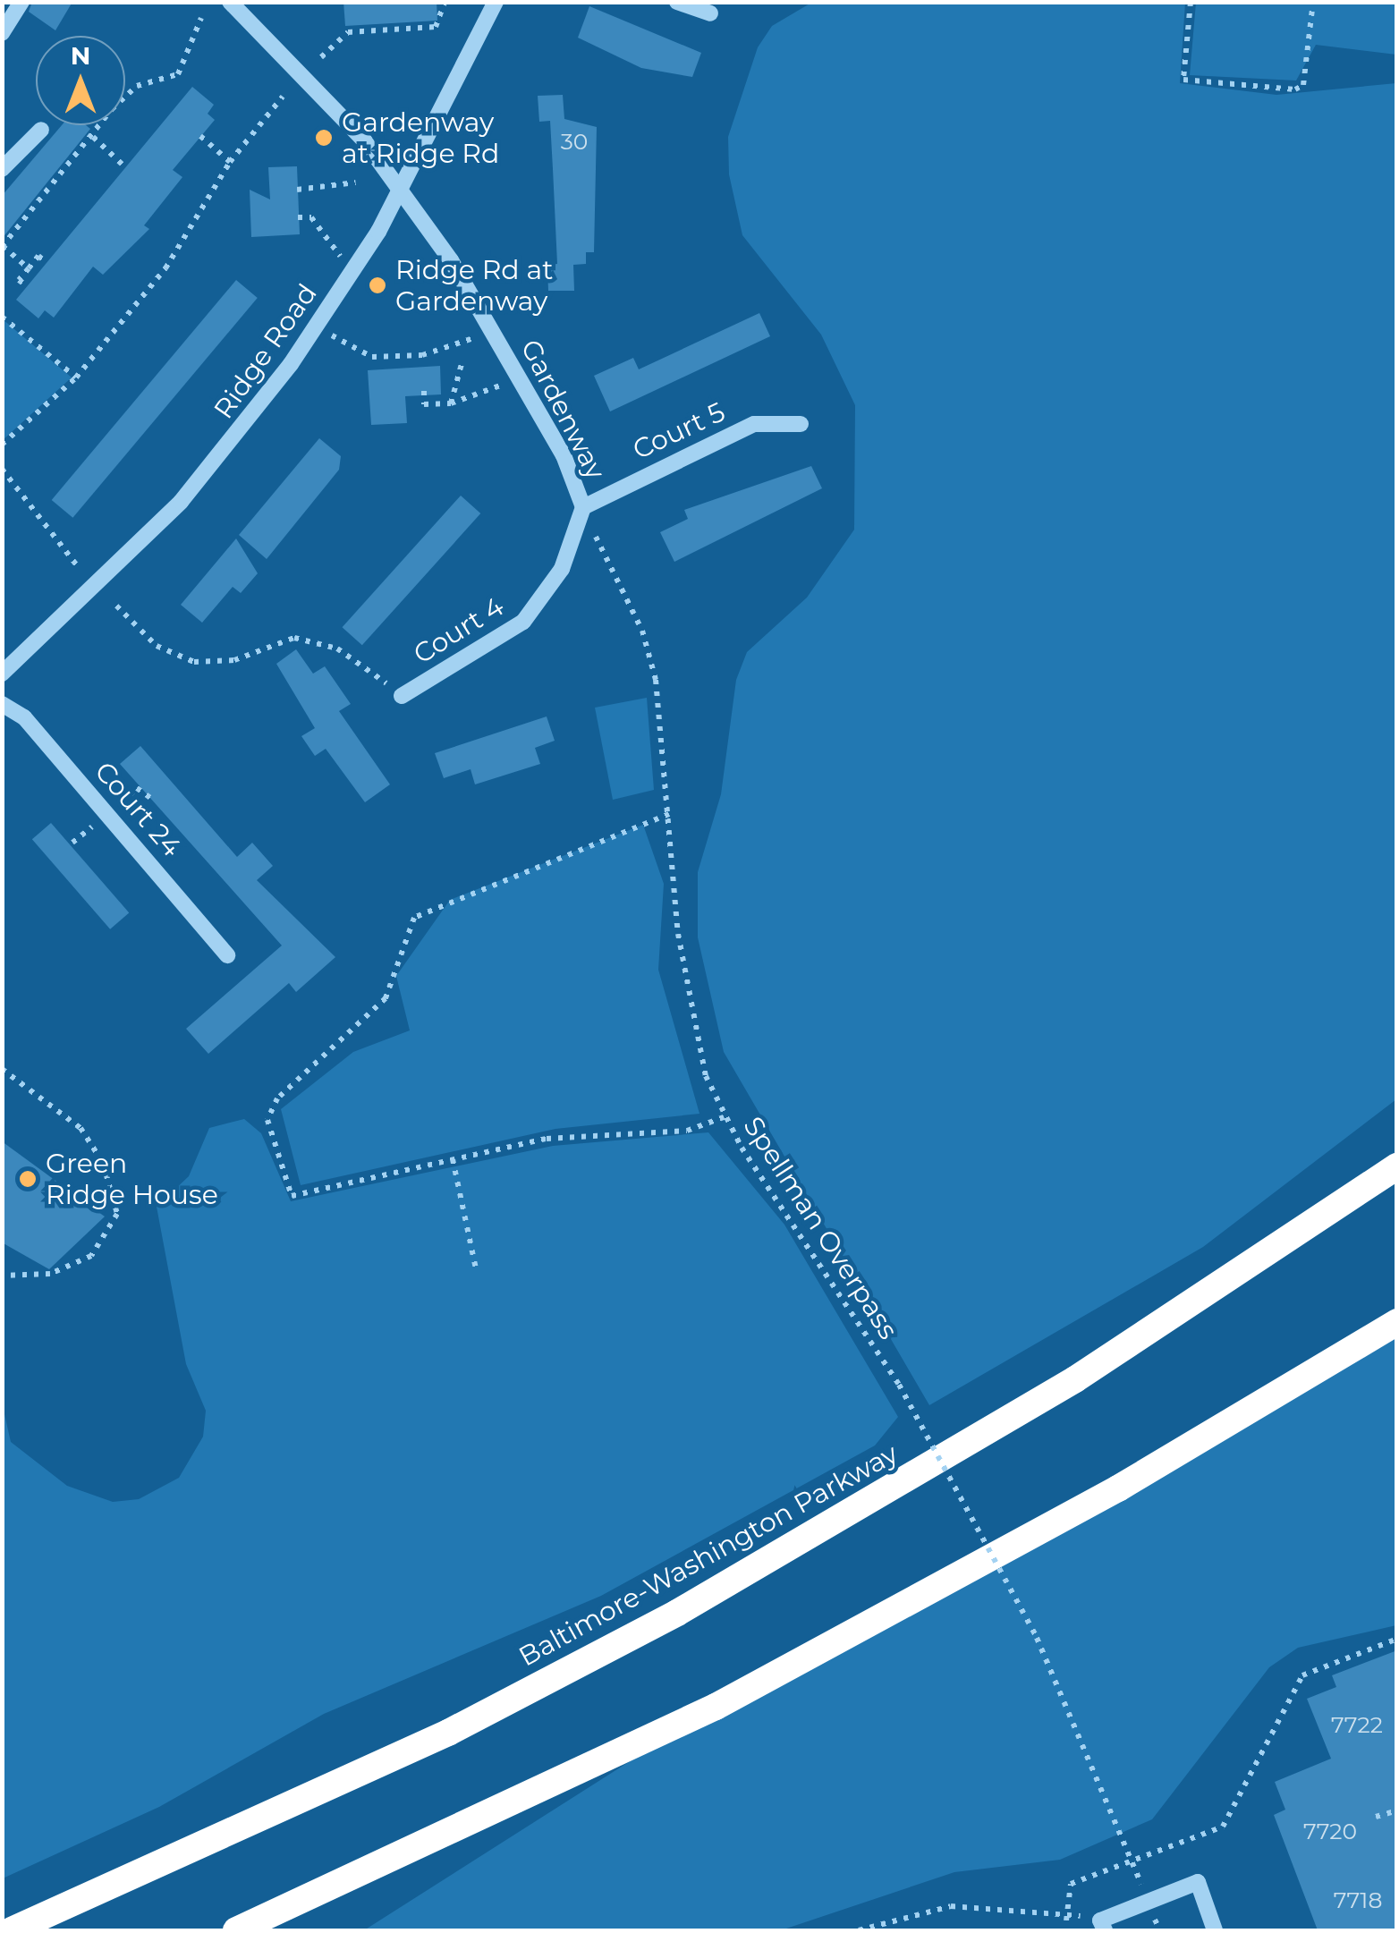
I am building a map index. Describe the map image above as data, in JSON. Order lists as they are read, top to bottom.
{
  "streets": {
    "highway": ["Baltimore-Washington Parkway"],
    "street": [
      "Ridge Road",
      "Gardenway",
      "Court 5",
      "Court 4",
      "Court 24"
    ],
    "path": ["Spellman Overpass"]
  },
  "crossings": [
    ["Ridge Road", "Gardenway"],
    ["Gardenway", "Court 5"],
    ["Gardenway", "Court 4"],
    ["Gardenway", "Spellman Overpass"],
    ["Court 5", "Court 4"],
    ["Court 5", "Spellman Overpass"],
    ["Court 4", "Spellman Overpass"]
  ],
  "places": ["Gardenway at Ridge Rd", "Ridge Rd at Gardenway", "Green Ridge House"],
  "house_numbers": [
    "30",
    "7722",
    "7720",
    "7718"
  ],
  "north": "top"
}
